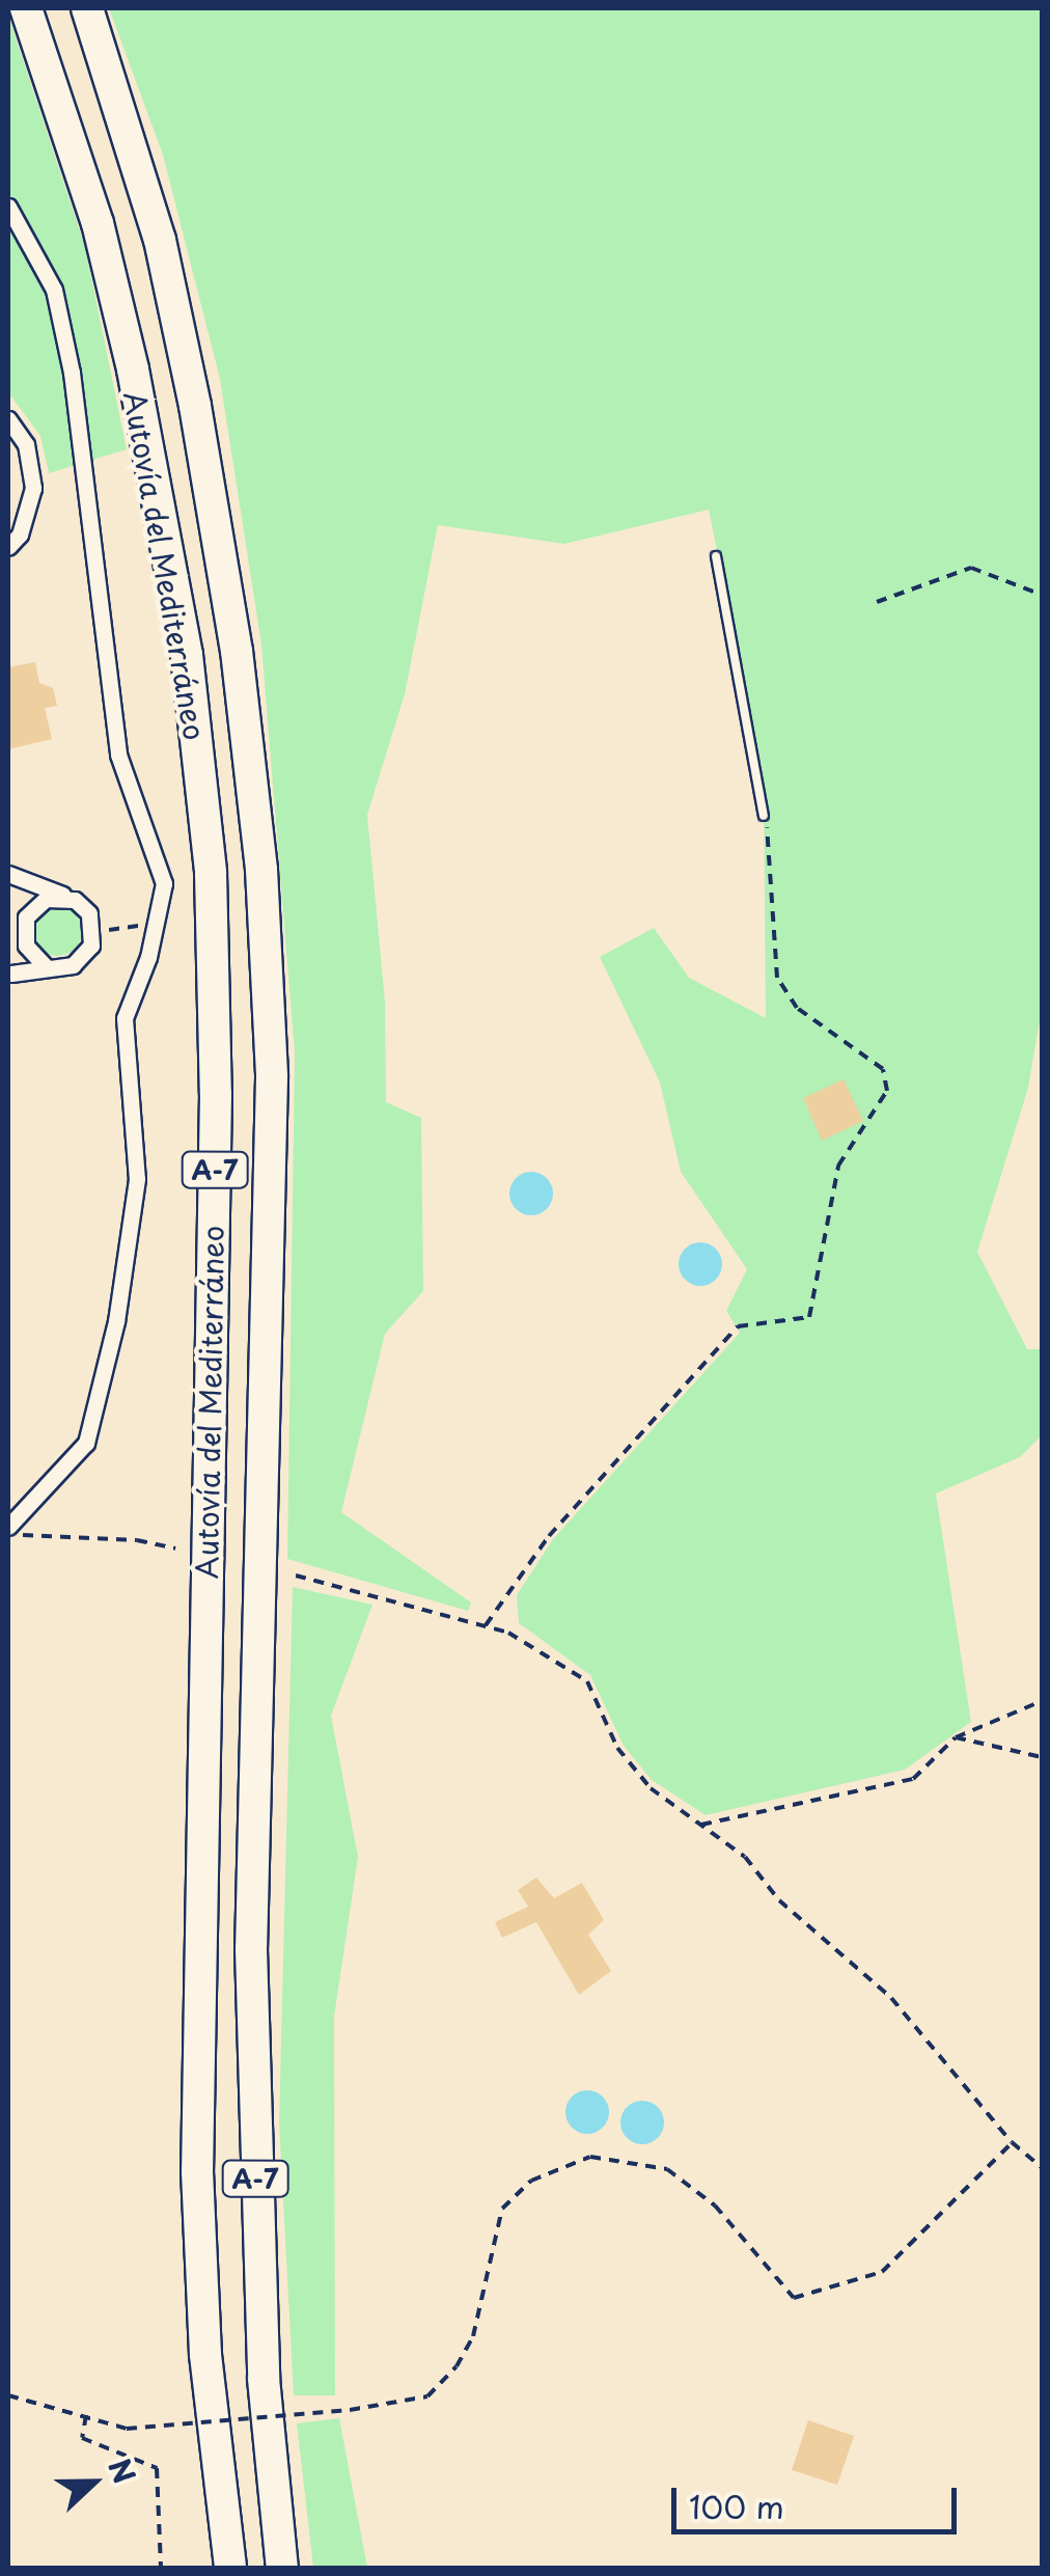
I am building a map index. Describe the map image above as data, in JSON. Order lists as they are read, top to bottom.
{
  "streets": {
    "highway": ["Autovía del Mediterráneo", "A-7"]
  },
  "scale_bar": "100 m",
  "north": "right"
}
